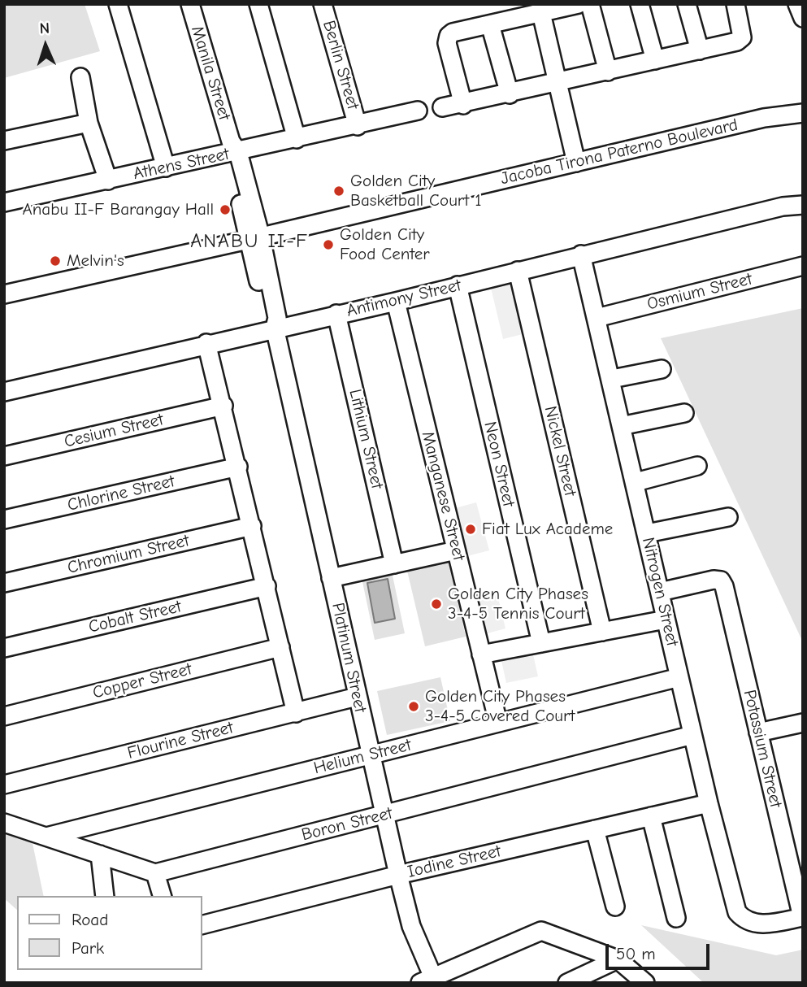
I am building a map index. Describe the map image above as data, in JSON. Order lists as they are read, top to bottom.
{
  "streets": {
    "street": [
      "Berlin Street",
      "Manila Street",
      "Jacoba Tirona Paterno Boulevard",
      "Athens Street",
      "Osmium Street",
      "Antimony Street",
      "Cesium Street",
      "Lithium Street",
      "Nickel Street",
      "Neon Street",
      "Chlorine Street",
      "Manganese Street",
      "Chromium Street",
      "Nitrogen Street",
      "Cobalt Street",
      "Platinum Street",
      "Copper Street",
      "Flourine Street",
      "Potassium Street",
      "Helium Street",
      "Boron Street",
      "Iodine Street"
    ]
  },
  "crossings": [
    ["Berlin Street", "Athens Street"],
    ["Manila Street", "Jacoba Tirona Paterno Boulevard"],
    ["Manila Street", "Athens Street"],
    ["Manila Street", "Platinum Street"],
    ["Jacoba Tirona Paterno Boulevard", "Platinum Street"],
    ["Osmium Street", "Nitrogen Street"],
    ["Antimony Street", "Lithium Street"],
    ["Antimony Street", "Nickel Street"],
    ["Antimony Street", "Neon Street"],
    ["Antimony Street", "Manganese Street"],
    ["Antimony Street", "Nitrogen Street"],
    ["Antimony Street", "Platinum Street"],
    ["Manganese Street", "Helium Street"],
    ["Nitrogen Street", "Potassium Street"],
    ["Nitrogen Street", "Helium Street"],
    ["Nitrogen Street", "Boron Street"],
    ["Nitrogen Street", "Iodine Street"],
    ["Platinum Street", "Flourine Street"],
    ["Platinum Street", "Helium Street"],
    ["Platinum Street", "Boron Street"],
    ["Platinum Street", "Iodine Street"]
  ],
  "districts": ["ANABU II-F"],
  "places": [
    "Golden City Basketball Court 1",
    "Anabu II-F Barangay Hall",
    "Golden City Food Center",
    "Melvin's",
    "Fiat Lux Academe",
    "Golden City Phases 3-4-5 Tennis Court",
    "Golden City Phases 3-4-5 Covered Court"
  ],
  "legend": ["Road", "Park"],
  "scale_bar": "50 m",
  "north": "top"
}
